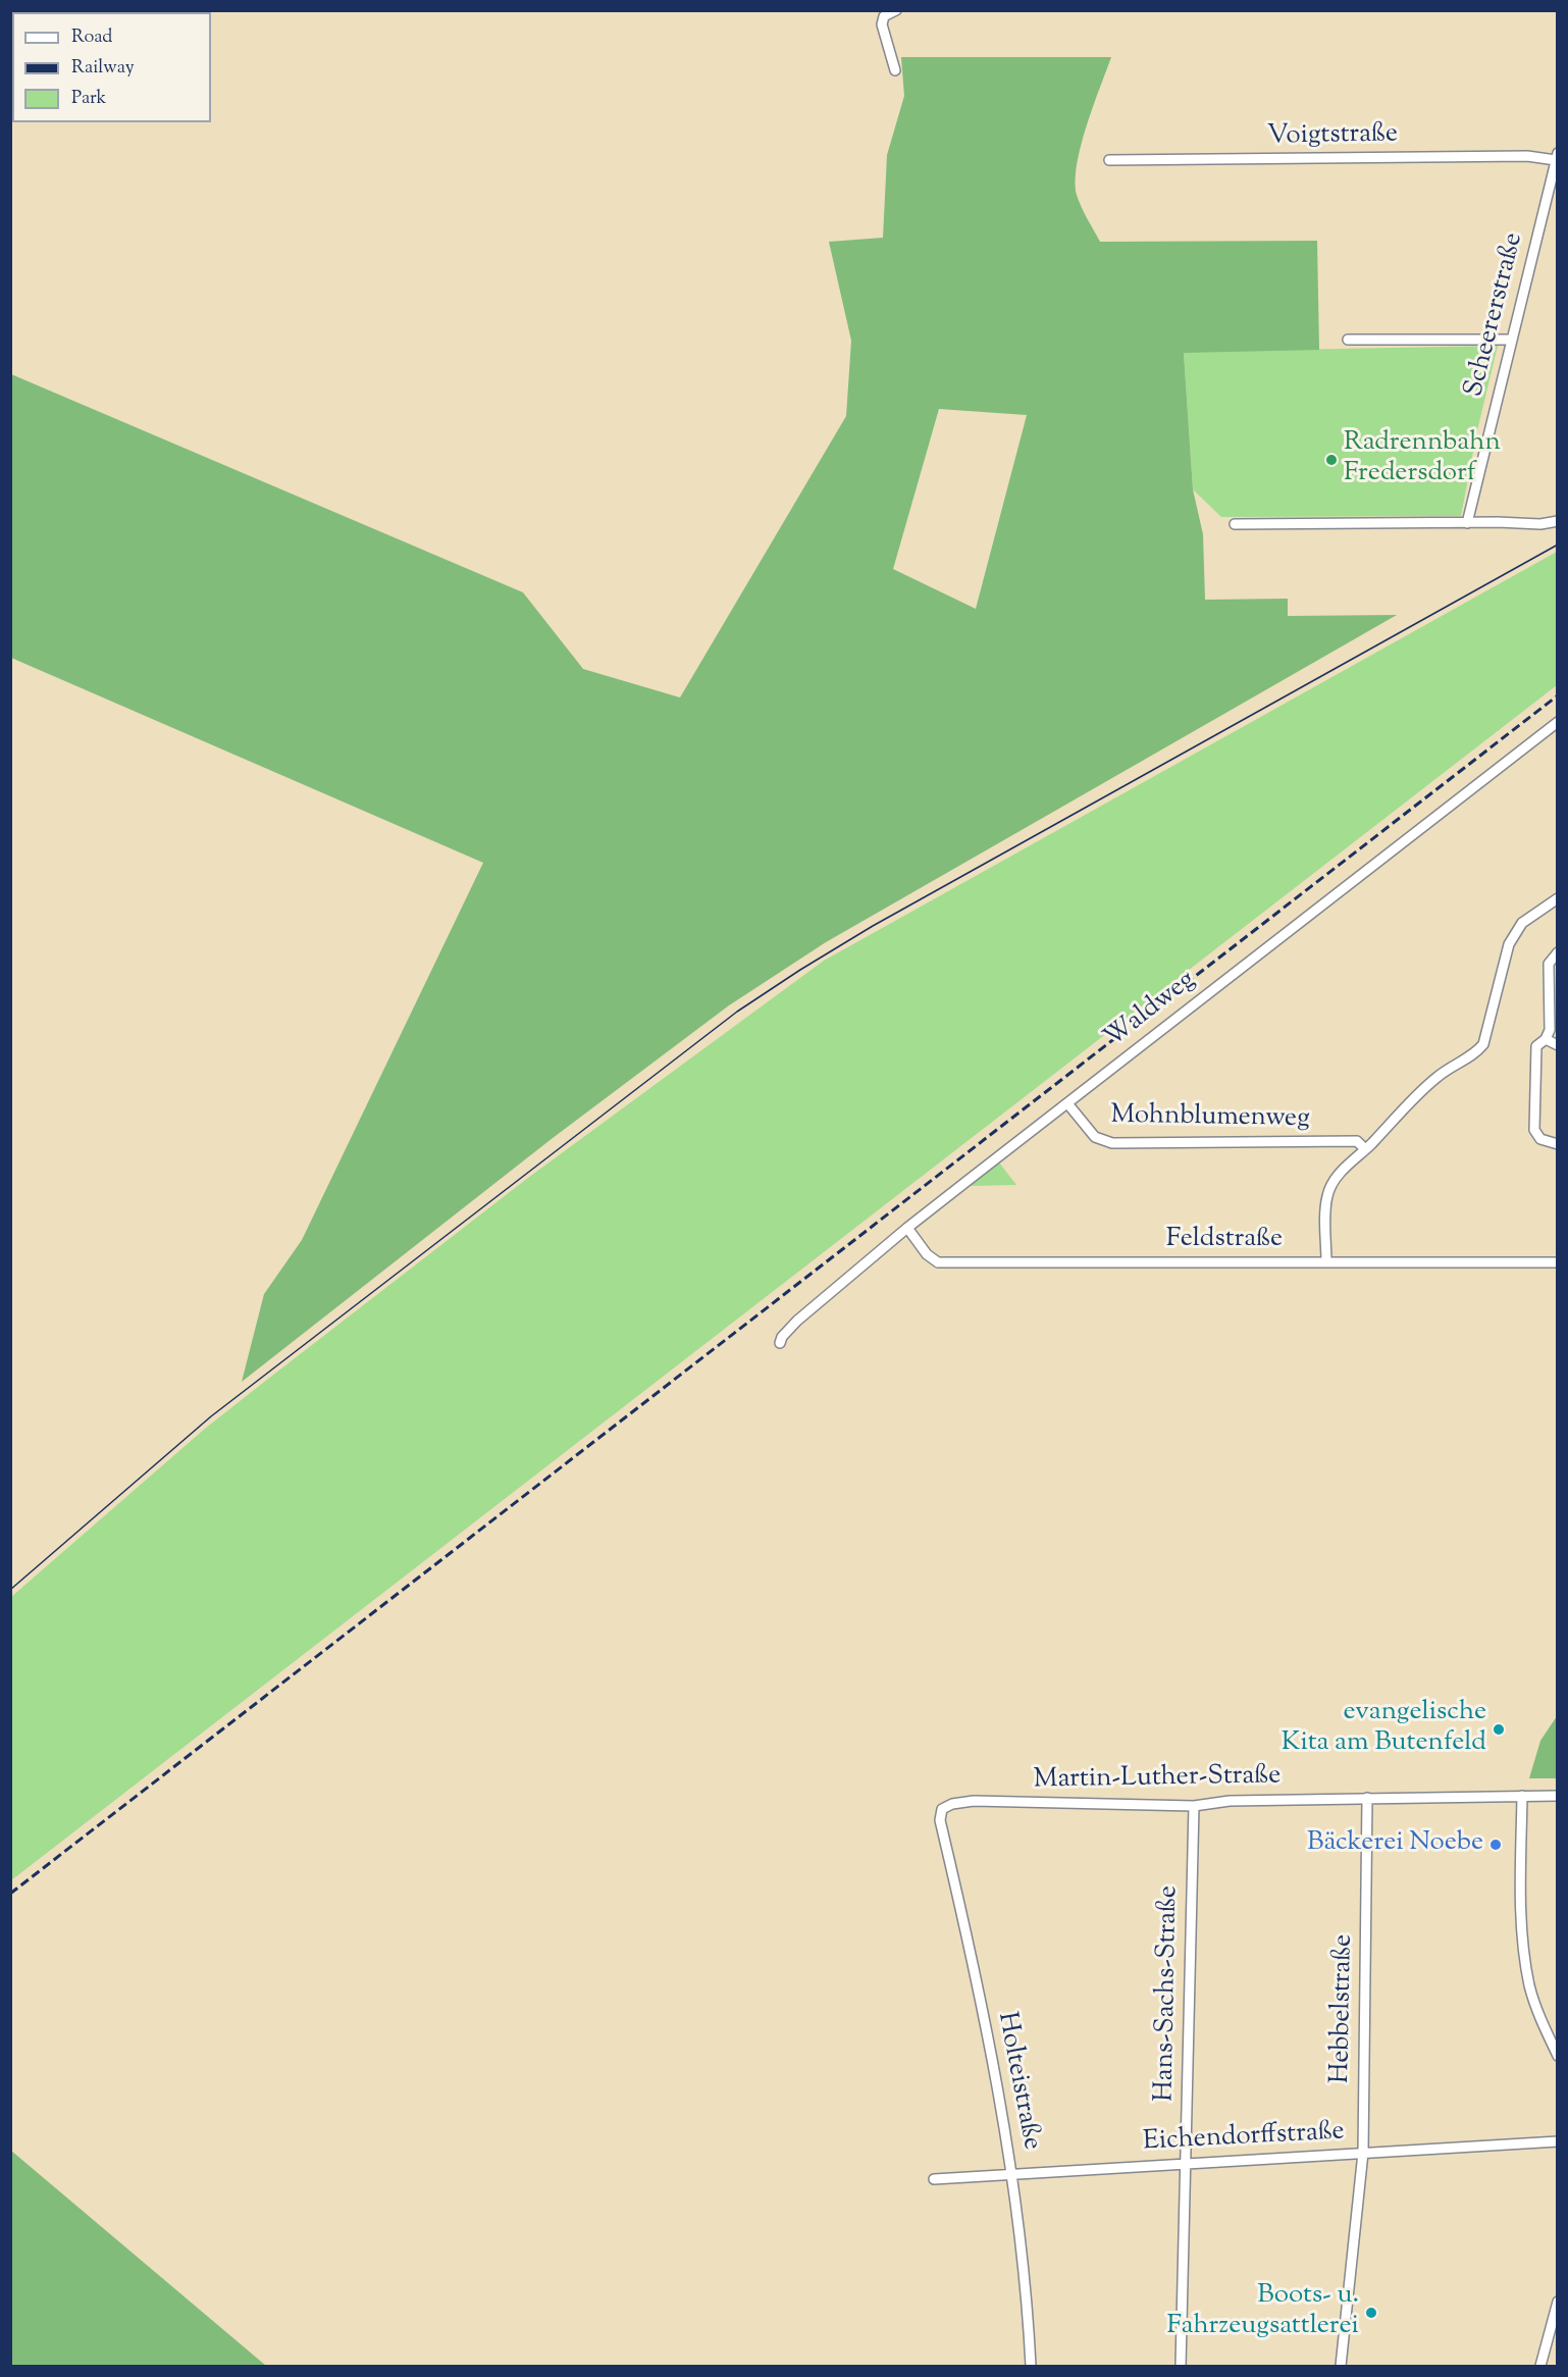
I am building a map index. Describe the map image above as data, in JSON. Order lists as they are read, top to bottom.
{
  "streets": {
    "street": [
      "Voigtstraße",
      "Scheererstraße",
      "Waldweg",
      "Mohnblumenweg",
      "Feldstraße",
      "Martin-Luther-Straße",
      "Hans-Sachs-Straße",
      "Hebbelstraße",
      "Holteistraße",
      "Eichendorffstraße"
    ]
  },
  "crossings": [
    ["Voigtstraße", "Scheererstraße"],
    ["Waldweg", "Mohnblumenweg"],
    ["Waldweg", "Feldstraße"],
    ["Martin-Luther-Straße", "Hans-Sachs-Straße"],
    ["Martin-Luther-Straße", "Hebbelstraße"],
    ["Martin-Luther-Straße", "Holteistraße"],
    ["Hans-Sachs-Straße", "Eichendorffstraße"],
    ["Hebbelstraße", "Eichendorffstraße"],
    ["Holteistraße", "Eichendorffstraße"]
  ],
  "places": [
    "Radrennbahn Fredersdorf",
    "evangelische Kita am Butenfeld",
    "Bäckerei Noebe",
    "Boots- u. Fahrzeugsattlerei"
  ],
  "legend": ["Road", "Railway", "Park"]
}
